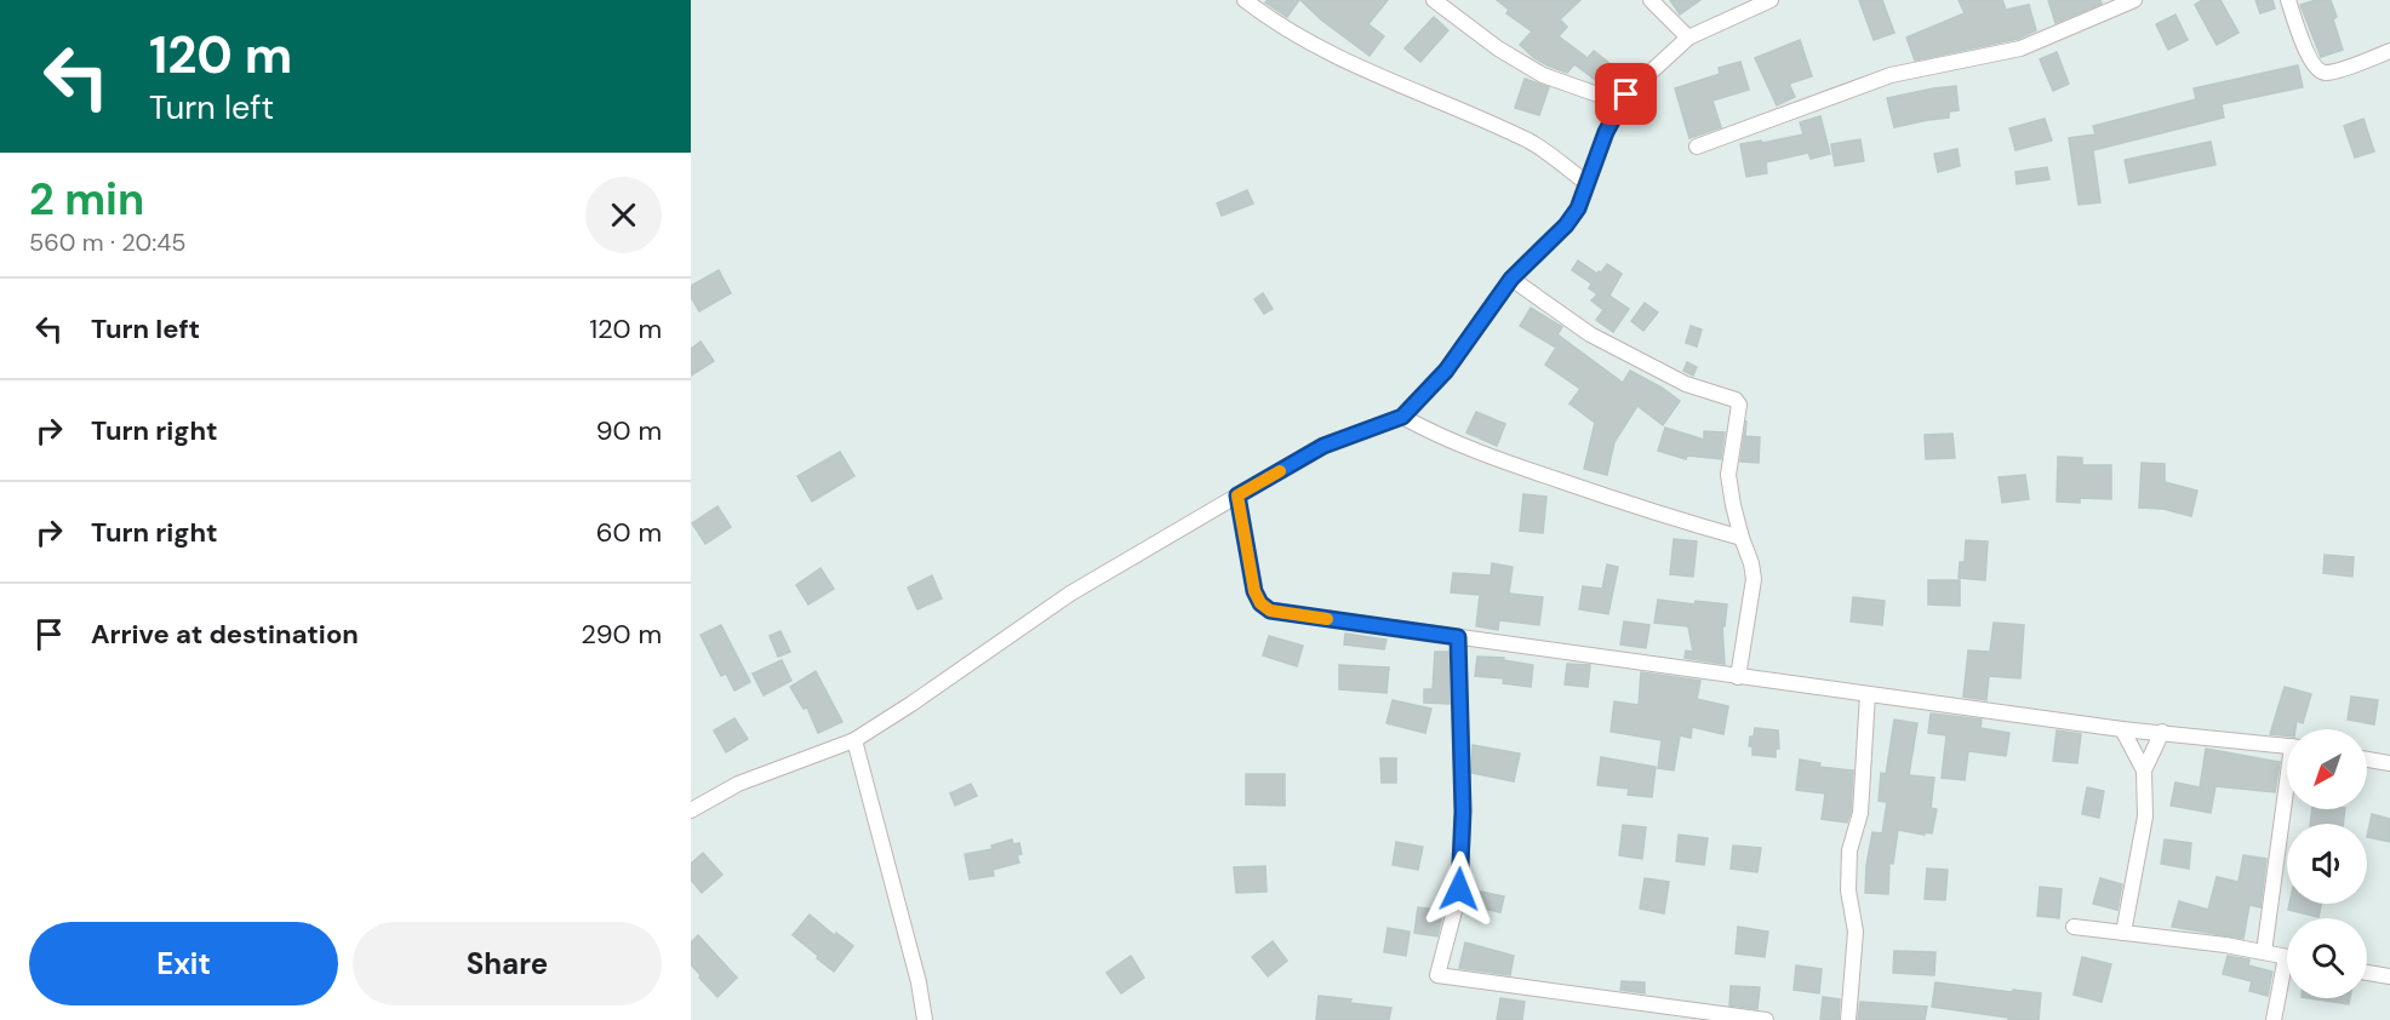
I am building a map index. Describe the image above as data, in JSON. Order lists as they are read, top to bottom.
{
  "north": "bottom left",
  "page": {
    "turn": ["120 m", "Turn left"],
    "heading": ["2 min", "560 m · 20:45"],
    "list": [
      {
        "name": "Turn left",
        "value": "120 m"
      },
      {
        "name": "Turn right",
        "value": "90 m"
      },
      {
        "name": "Turn right",
        "value": "60 m"
      },
      {
        "name": "Arrive at destination",
        "value": "290 m"
      }
    ],
    "buttons": ["Exit", "Share"]
  }
}
